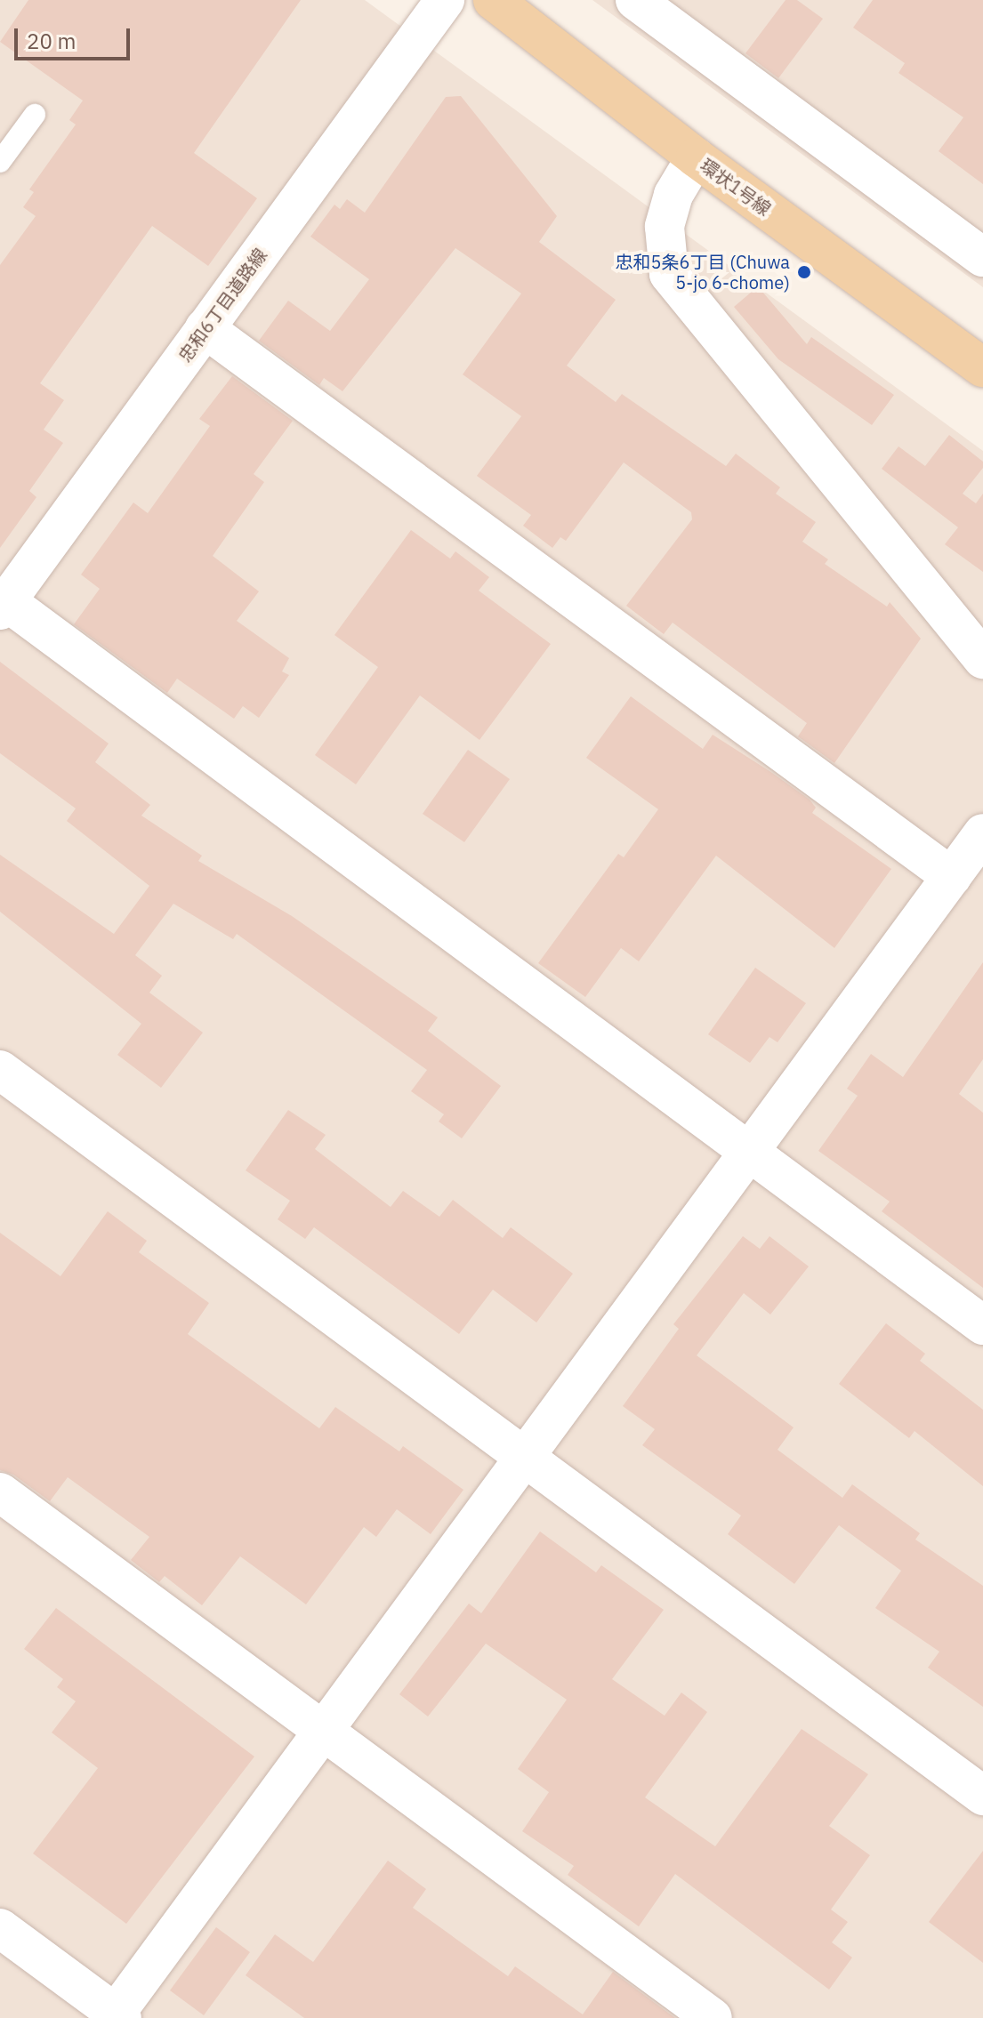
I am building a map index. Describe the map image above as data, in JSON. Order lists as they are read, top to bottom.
{
  "streets": {
    "main road": ["環状1号線"],
    "street": ["忠和6丁目道路線"]
  },
  "places": ["忠和5条6丁目 (Chuwa 5-jo 6-chome)"],
  "scale_bar": "20 m"
}
